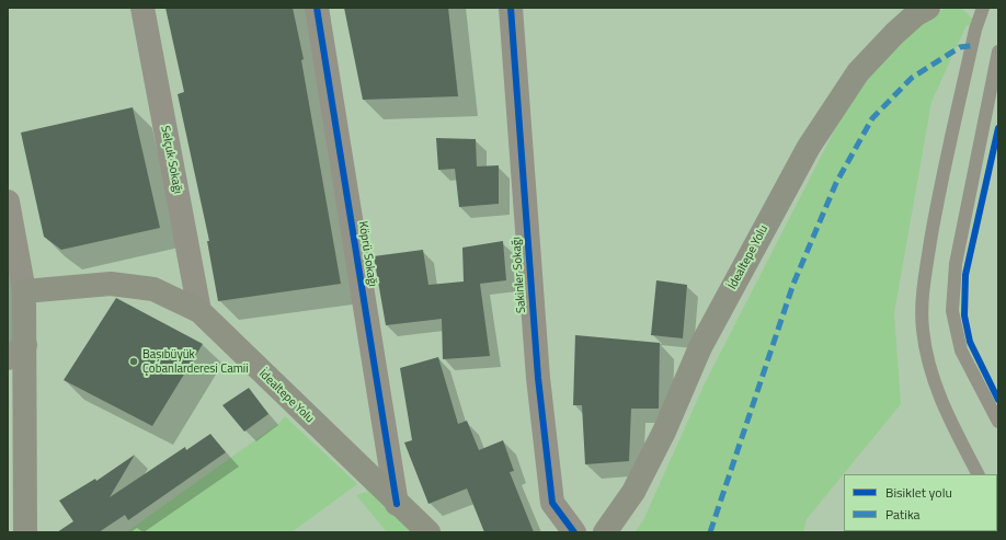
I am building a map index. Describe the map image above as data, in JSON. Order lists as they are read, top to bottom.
{
  "streets": {
    "main road": ["İdealtepe Yolu"],
    "street": ["Selçuk Sokağı", "Köprü Sokağı", "Sakinler Sokağı"]
  },
  "crossings": [
    ["Selçuk Sokağı", "İdealtepe Yolu"],
    ["Köprü Sokağı", "İdealtepe Yolu"]
  ],
  "places": ["Başıbüyük Çobanlarderesi Camii"],
  "legend": ["Bisiklet yolu", "Patika"]
}
